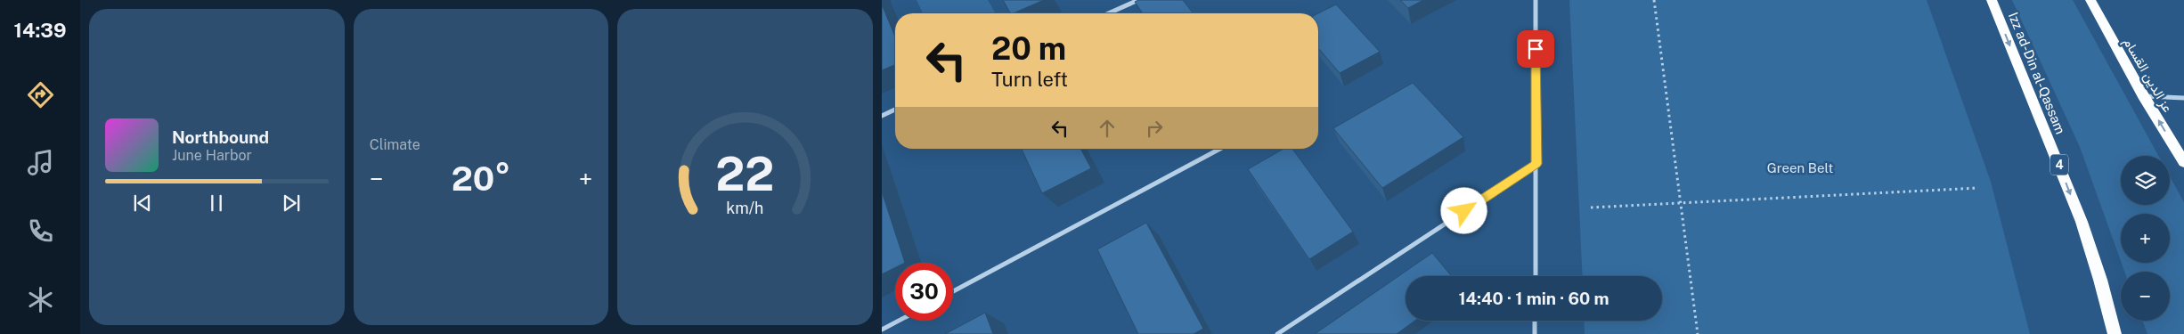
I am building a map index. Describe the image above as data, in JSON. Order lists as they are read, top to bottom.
{
  "streets": {
    "highway": ["Izz ad-Din al-Qassam", "عز الدين القسام", "4"]
  },
  "one_way": ["Izz ad-Din al-Qassam", "عز الدين القسام"],
  "parks": ["Green Belt"],
  "page": {
    "tabs": "14:39",
    "tile": "Climate",
    "turn": ["20 m", "Turn left"],
    "song": ["Northbound", "June Harbor"],
    "map_buttons": ["+", "−"],
    "heat": ["−", "20°", "+"],
    "limit": "30",
    "trip": "14:40 · 1 min · 60 m",
    "gauge": ["22", "km/h"]
  }
}
